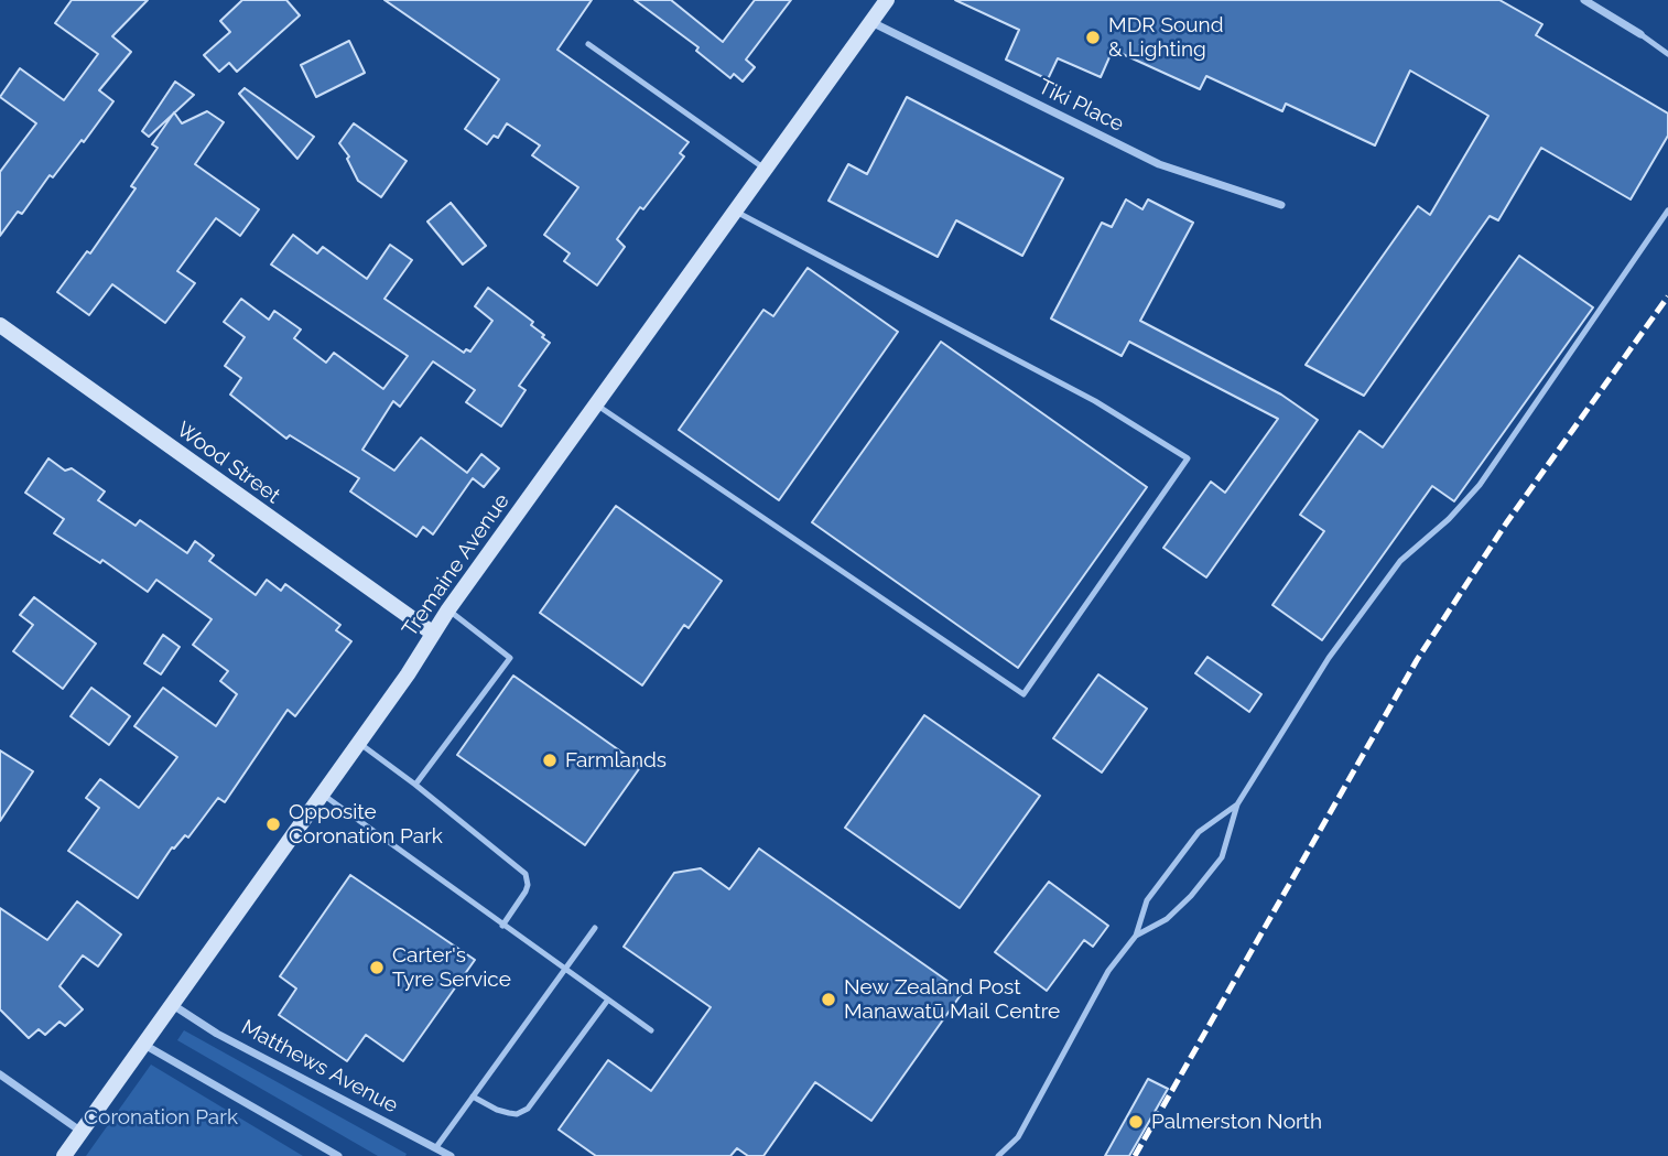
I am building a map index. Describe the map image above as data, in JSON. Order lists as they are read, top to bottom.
{
  "streets": {
    "main road": ["Wood Street", "Tremaine Avenue"],
    "street": ["Tiki Place", "Matthews Avenue"]
  },
  "crossings": [
    ["Tiki Place", "Tremaine Avenue"],
    ["Wood Street", "Tremaine Avenue"],
    ["Tremaine Avenue", "Matthews Avenue"]
  ],
  "parks": ["Coronation Park"],
  "places": [
    "MDR Sound & Lighting",
    "Farmlands",
    "Opposite Coronation Park",
    "Carter's Tyre Service",
    "New Zealand Post Manawatū Mail Centre",
    "Palmerston North"
  ]
}
